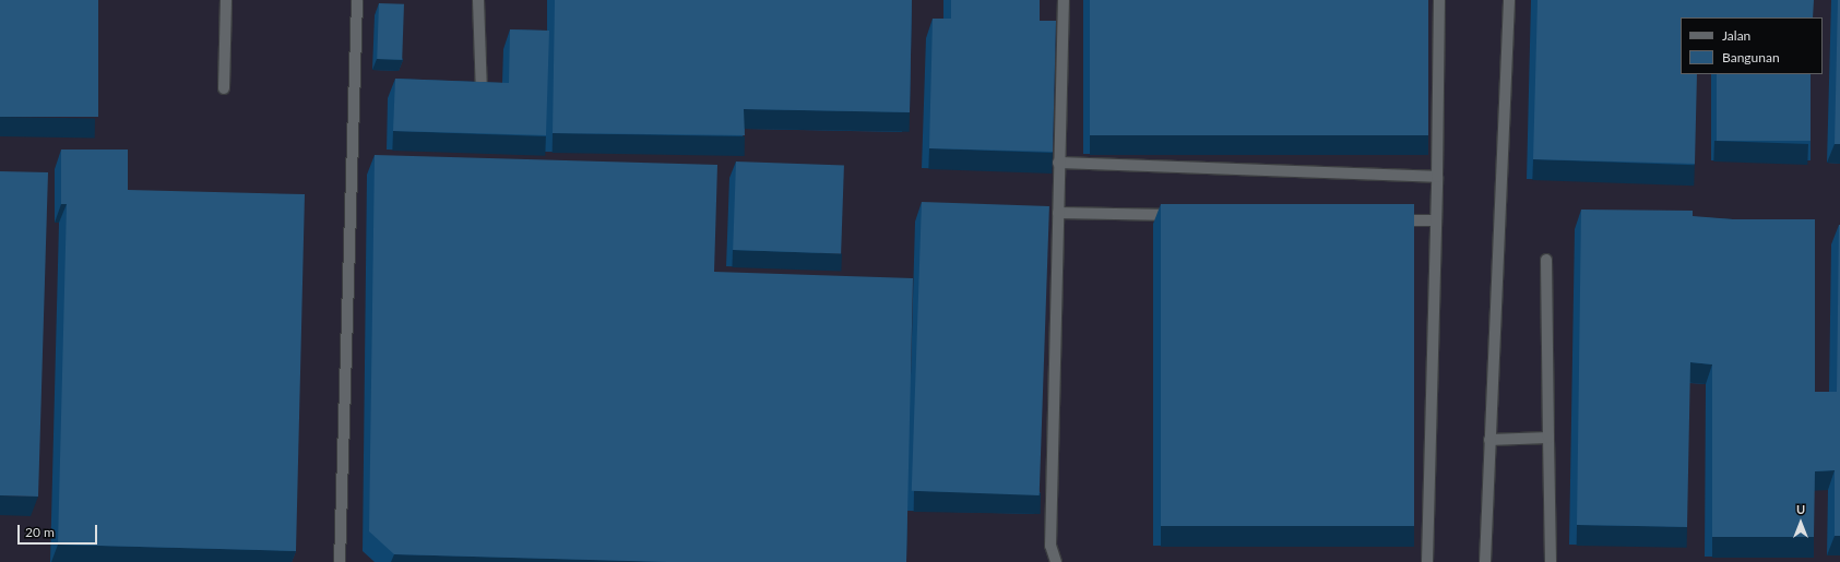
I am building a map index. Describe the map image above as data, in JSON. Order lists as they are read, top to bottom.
{
  "legend": ["Jalan", "Bangunan"],
  "scale_bar": "20 m",
  "north": "top"
}
